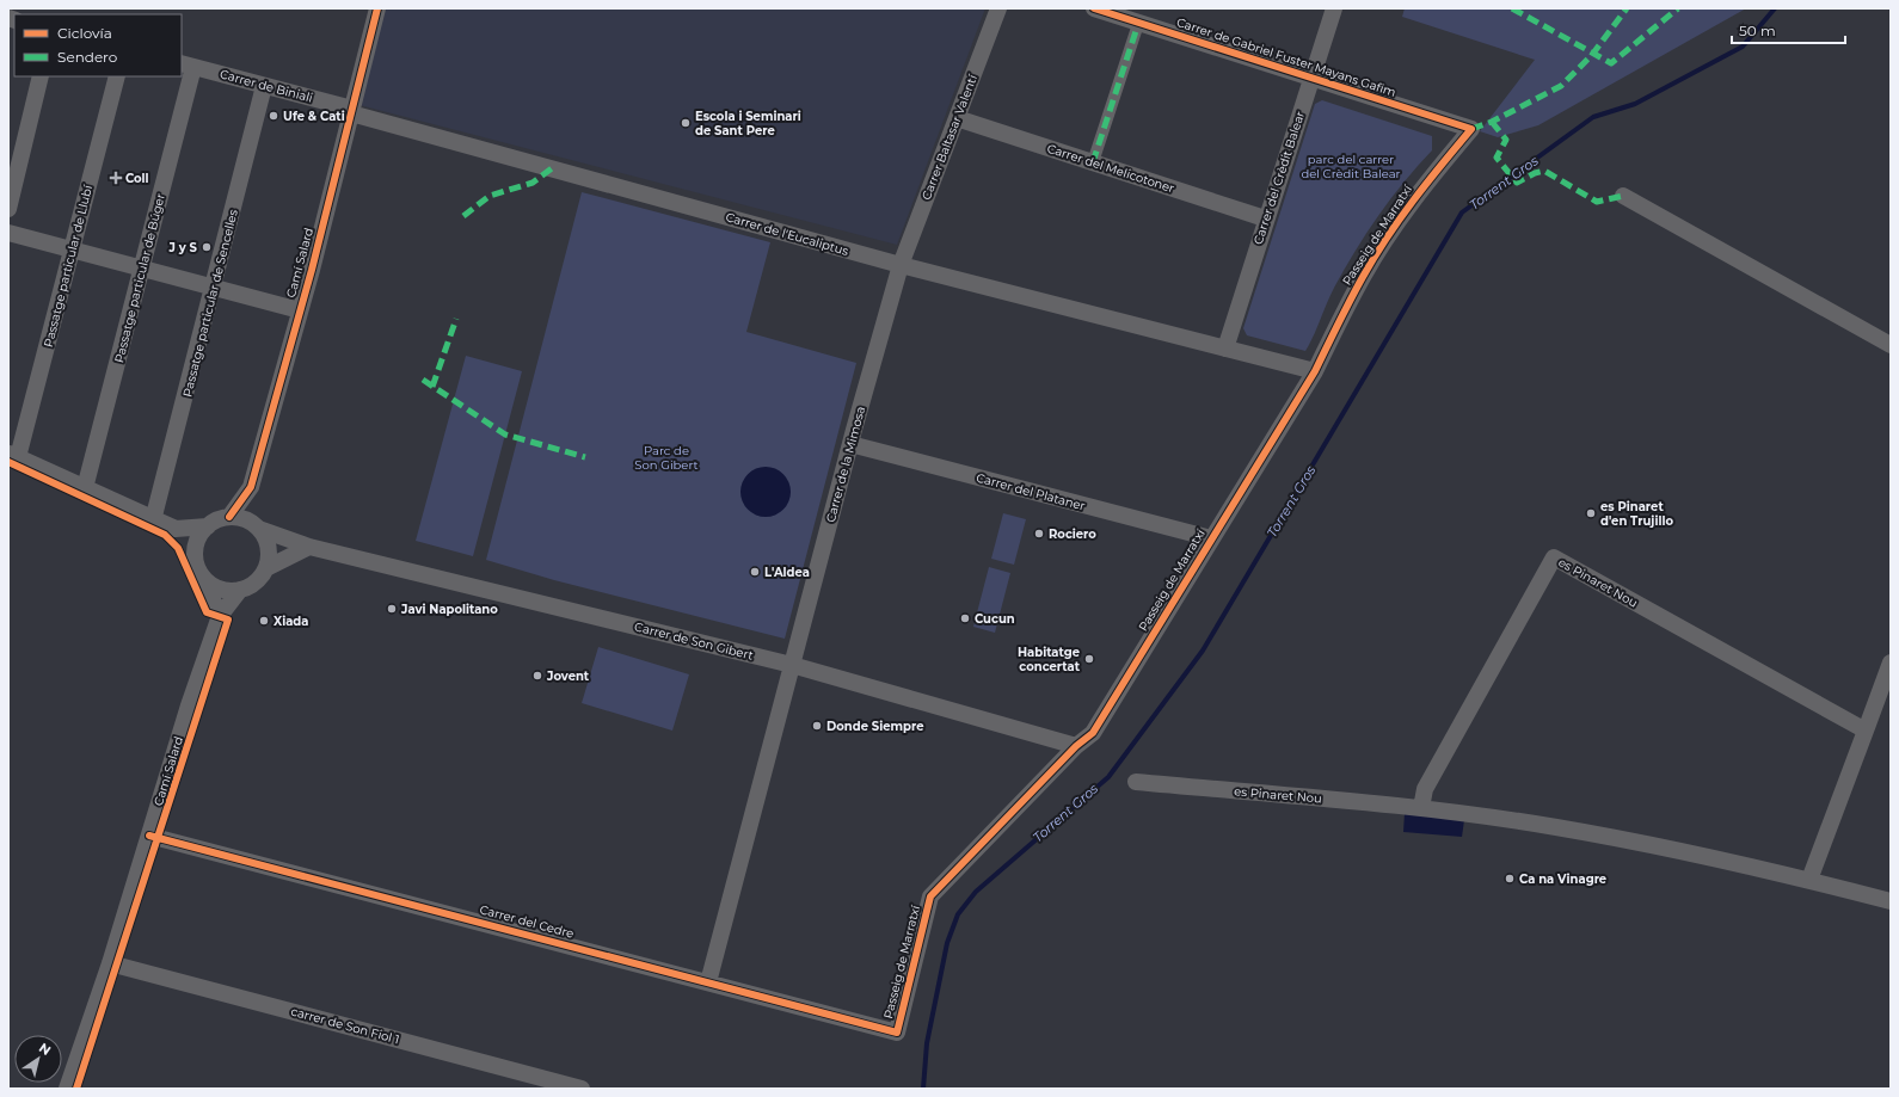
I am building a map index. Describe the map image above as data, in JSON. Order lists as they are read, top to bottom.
{
  "streets": {
    "street": [
      "Carrer de Gabriel Fuster Mayans Gafim",
      "Carrer de Biniali",
      "Carrer Baltasar Valentí",
      "Carrer del Melicotoner",
      "Carrer del Crèdit Balear",
      "Carrer de l'Eucaliptus",
      "Passeig de Marratxí",
      "Camí Salard",
      "Passatge particular de Llubí",
      "Passatge particular de Búger",
      "Passatge particular de Sencelles",
      "Carrer de la Mimosa",
      "Carrer del Plataner",
      "es Pinaret Nou",
      "Carrer de Son Gibert",
      "Carrer del Cedre",
      "carrer de Son Fiol 1"
    ]
  },
  "crossings": [
    ["Carrer de Gabriel Fuster Mayans Gafim", "Carrer del Crèdit Balear"],
    ["Carrer de Gabriel Fuster Mayans Gafim", "Passeig de Marratxí"],
    ["Carrer de Biniali", "Carrer de l'Eucaliptus"],
    ["Carrer de Biniali", "Camí Salard"],
    ["Carrer de Biniali", "Passatge particular de Búger"],
    ["Carrer de Biniali", "Passatge particular de Sencelles"],
    ["Carrer Baltasar Valentí", "Carrer del Melicotoner"],
    ["Carrer Baltasar Valentí", "Carrer de l'Eucaliptus"],
    ["Carrer Baltasar Valentí", "Carrer de la Mimosa"],
    ["Carrer del Melicotoner", "Carrer del Crèdit Balear"],
    ["Carrer del Crèdit Balear", "Carrer de l'Eucaliptus"],
    ["Carrer de l'Eucaliptus", "Passeig de Marratxí"],
    ["Carrer de l'Eucaliptus", "Camí Salard"],
    ["Carrer de l'Eucaliptus", "Carrer de la Mimosa"],
    ["Passeig de Marratxí", "Carrer del Plataner"],
    ["Passeig de Marratxí", "Carrer de Son Gibert"],
    ["Passeig de Marratxí", "Carrer del Cedre"],
    ["Camí Salard", "Carrer de Son Gibert"],
    ["Camí Salard", "Carrer del Cedre"],
    ["Camí Salard", "carrer de Son Fiol 1"],
    ["Carrer de la Mimosa", "Carrer del Plataner"],
    ["Carrer de la Mimosa", "Carrer de Son Gibert"],
    ["Carrer de la Mimosa", "Carrer del Cedre"]
  ],
  "water": ["Torrent Gros"],
  "parks": ["parc del carrer del Crèdit Balear", "Parc de Son Gibert"],
  "places": {
    "other": [
      "Ufe & Cati",
      "Escola i Seminari de Sant Pere",
      "J y S",
      "es Pinaret d'en Trujillo",
      "Rociero",
      "L'Aldea",
      "Javi Napolitano",
      "Cucun",
      "Xiada",
      "Habitatge concertat",
      "Jovent",
      "Donde Siempre",
      "Ca na Vinagre"
    ],
    "health": ["Coll"]
  },
  "legend": ["Ciclovía", "Sendero"],
  "scale_bar": "50 m",
  "north": "top right"
}
